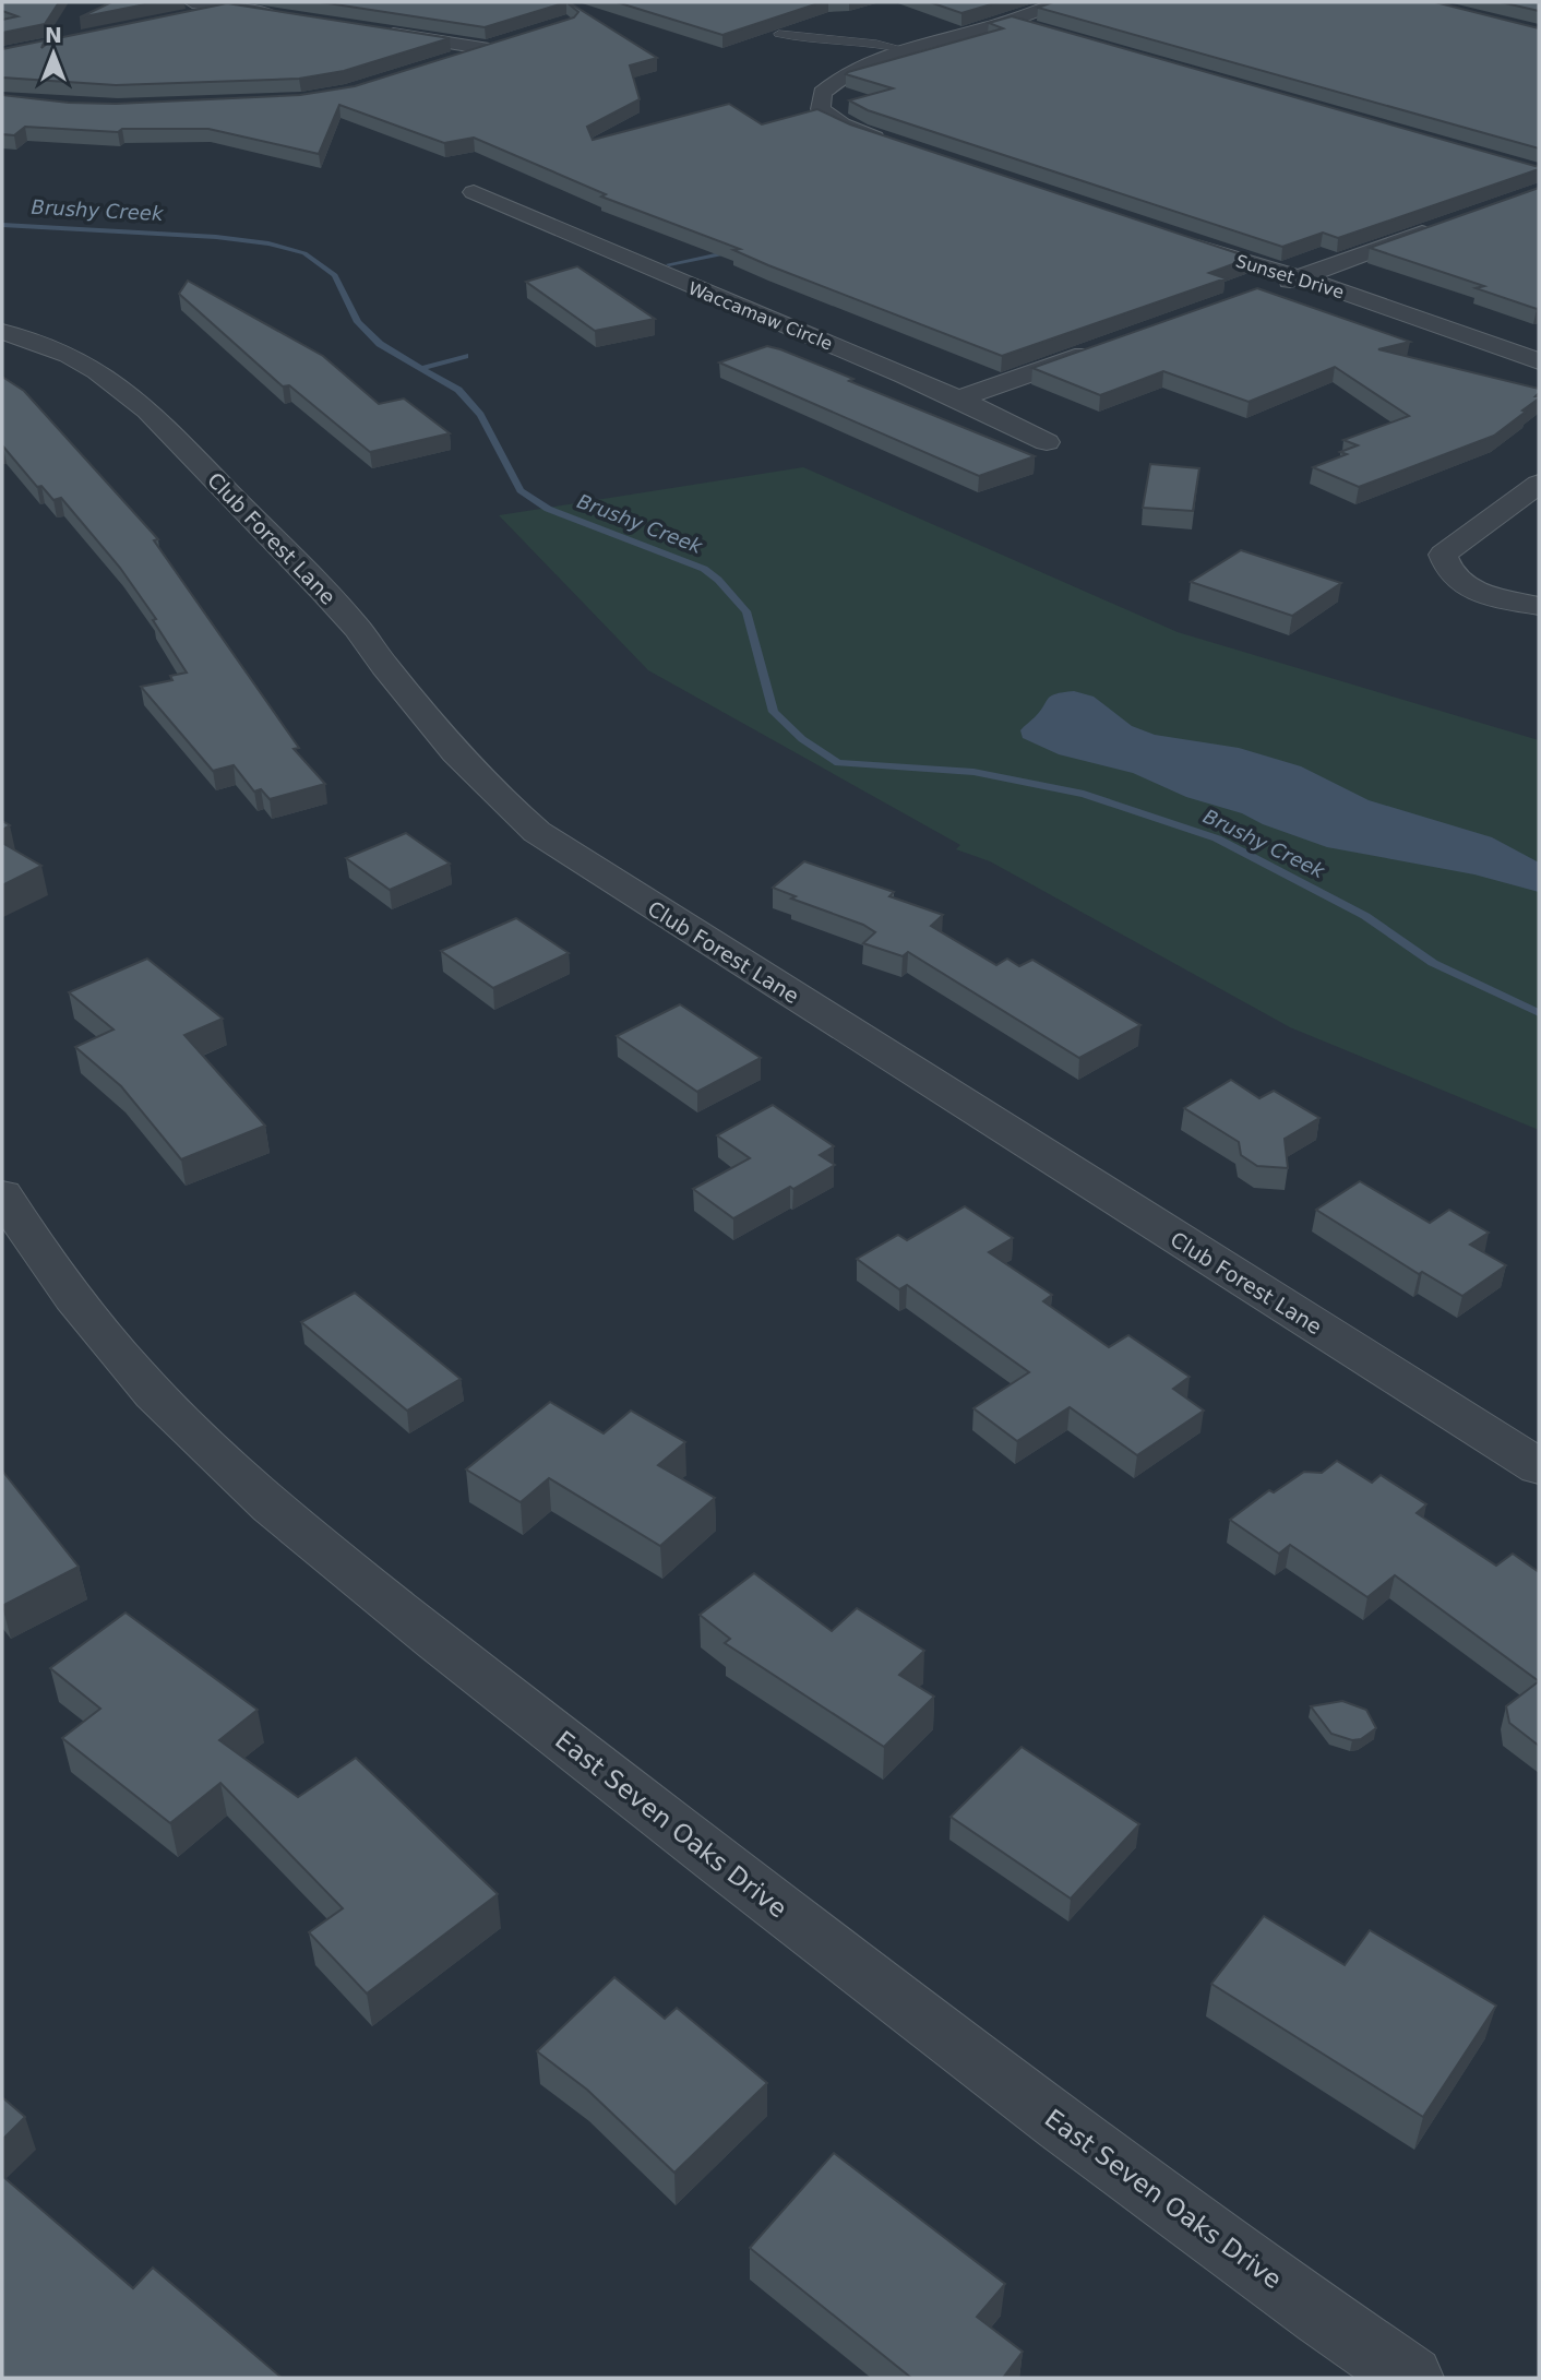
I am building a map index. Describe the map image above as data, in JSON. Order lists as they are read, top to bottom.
{
  "streets": {
    "street": [
      "Sunset Drive",
      "Waccamaw Circle",
      "Club Forest Lane",
      "East Seven Oaks Drive"
    ]
  },
  "water": ["Brushy Creek"],
  "north": "top"
}
